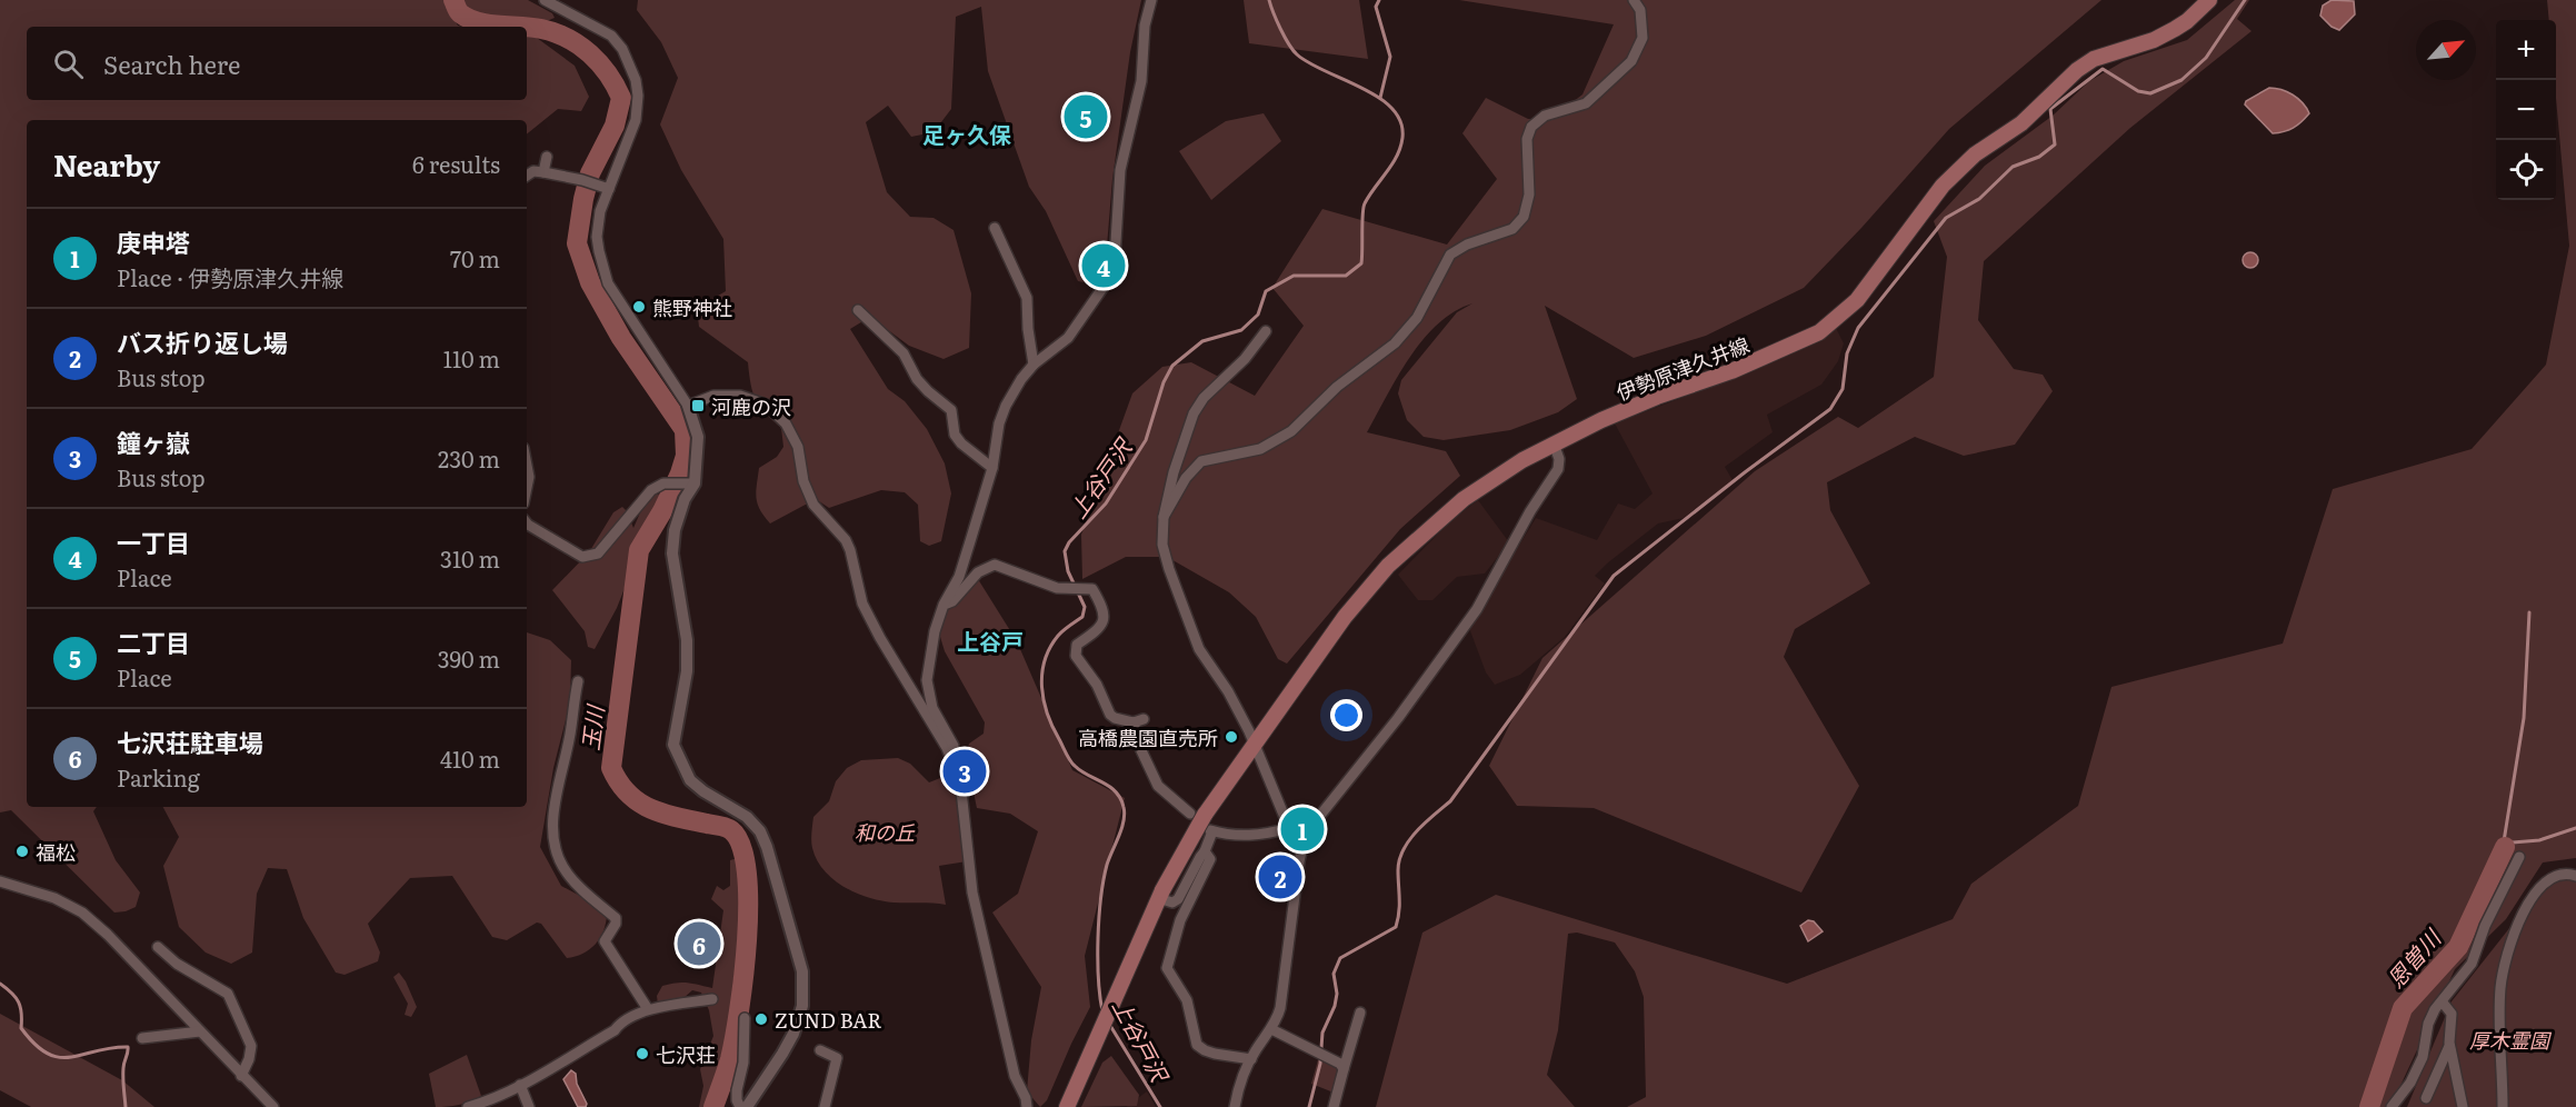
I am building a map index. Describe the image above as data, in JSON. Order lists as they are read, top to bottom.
{
  "streets": {
    "main road": ["伊勢原津久井線"]
  },
  "districts": ["足ヶ久保", "上谷戸"],
  "water": ["上谷戸沢", "玉川", "恩曽川"],
  "parks": ["和の丘", "厚木霊園"],
  "places": {
    "other": [
      "熊野神社",
      "高橋農園直売所",
      "福松",
      "ZUND BAR",
      "七沢荘"
    ],
    "transit": ["河鹿の沢"]
  },
  "north": "top right",
  "page": {
    "map_buttons": ["+", "−"],
    "search": "Search here",
    "pins": [
      "5",
      "4",
      "3",
      "1",
      "2",
      "6"
    ],
    "heading": ["Nearby", "6 results"],
    "list": [
      {
        "mark": "1",
        "name": "庚申塔",
        "note": "Place · 伊勢原津久井線",
        "value": "70 m"
      },
      {
        "mark": "2",
        "name": "バス折り返し場",
        "note": "Bus stop",
        "value": "110 m"
      },
      {
        "mark": "3",
        "name": "鐘ヶ嶽",
        "note": "Bus stop",
        "value": "230 m"
      },
      {
        "mark": "4",
        "name": "一丁目",
        "note": "Place",
        "value": "310 m"
      },
      {
        "mark": "5",
        "name": "二丁目",
        "note": "Place",
        "value": "390 m"
      },
      {
        "mark": "6",
        "name": "七沢荘駐車場",
        "note": "Parking",
        "value": "410 m"
      }
    ]
  }
}
